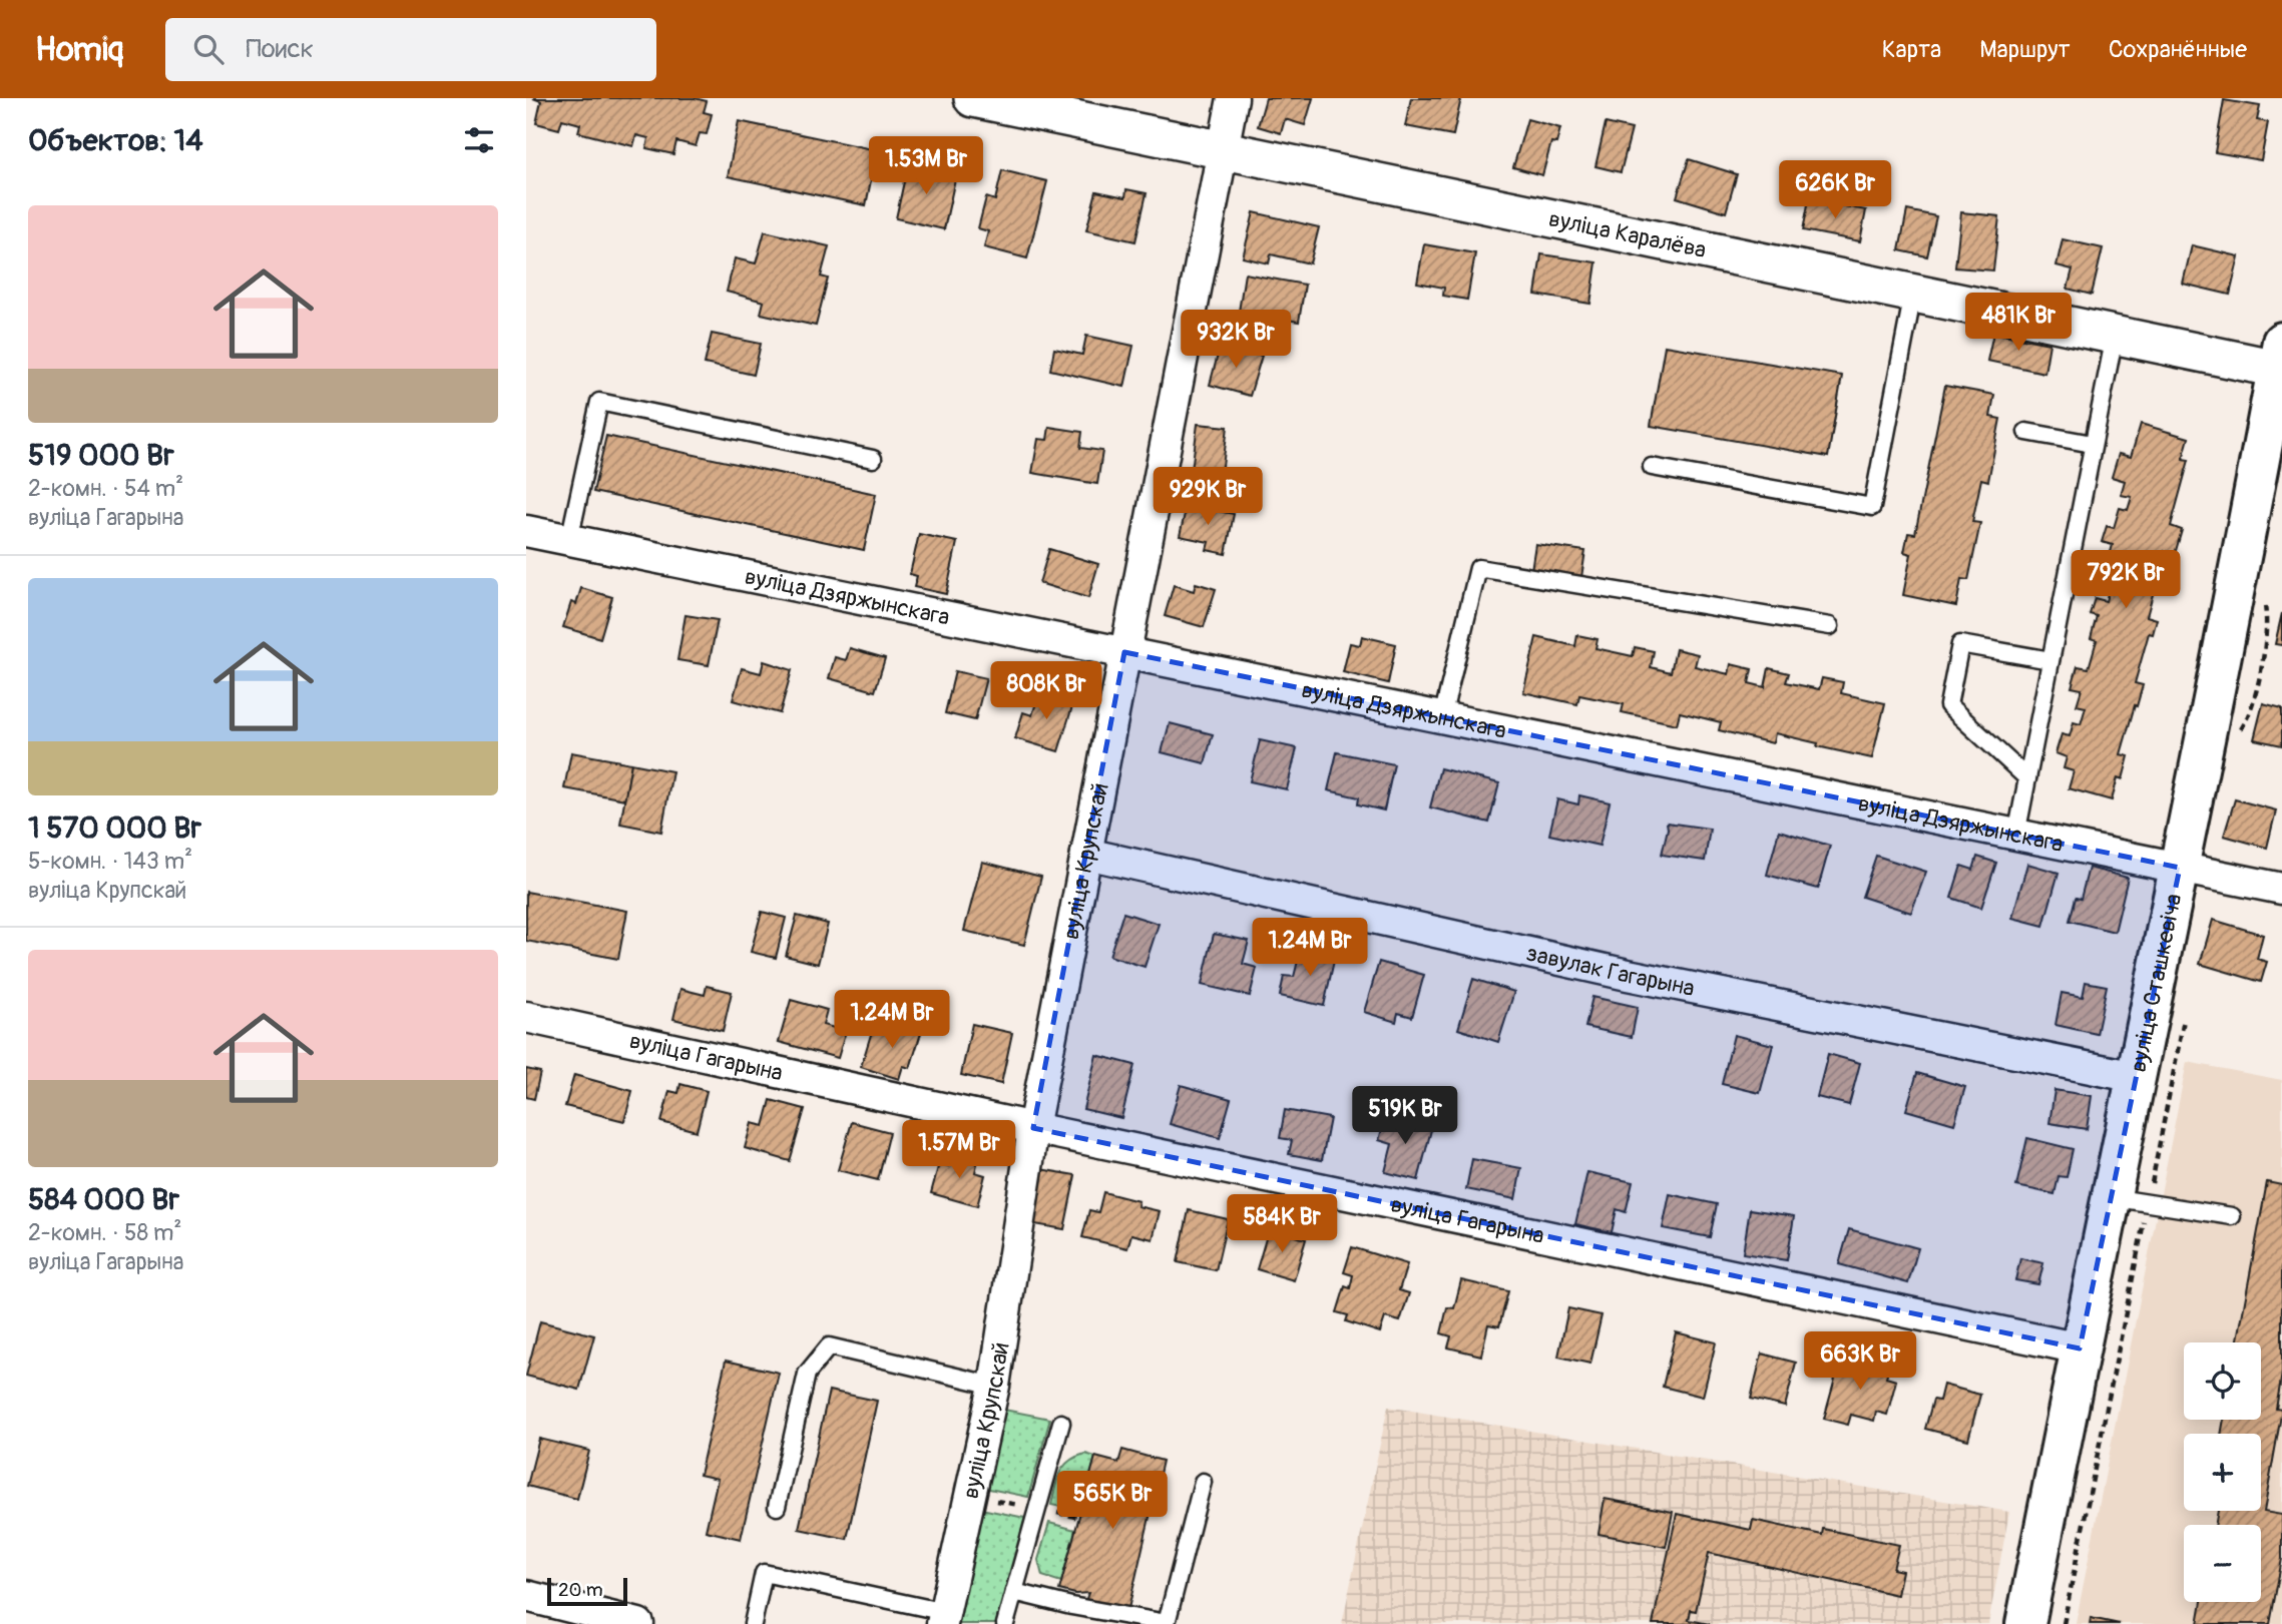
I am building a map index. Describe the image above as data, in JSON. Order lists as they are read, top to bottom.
{
  "streets": {
    "main road": ["вуліца Сташкевіча"],
    "street": [
      "вуліца Каралёва",
      "вуліца Дзяржынскага",
      "вуліца Крупскай",
      "завулак Гагарына",
      "вуліца Гагарына"
    ]
  },
  "crossings": [
    ["вуліца Каралёва", "вуліца Крупскай"],
    ["вуліца Каралёва", "вуліца Сташкевіча"],
    ["вуліца Дзяржынскага", "вуліца Крупскай"],
    ["вуліца Дзяржынскага", "вуліца Сташкевіча"],
    ["вуліца Крупскай", "завулак Гагарына"],
    ["вуліца Крупскай", "вуліца Гагарына"],
    ["завулак Гагарына", "вуліца Сташкевіча"],
    ["вуліца Сташкевіча", "вуліца Гагарына"]
  ],
  "scale_bar": "20 m",
  "page": {
    "header": "Homiq",
    "search": "Поиск",
    "nav": ["Карта", "Маршрут", "Сохранённые"],
    "heading": "Объектов: 14",
    "price": [
      "1.53M Br",
      "626K Br",
      "481K Br",
      "932K Br",
      "929K Br",
      "792K Br",
      "808K Br",
      "1.24M Br",
      "1.24M Br",
      "519K Br",
      "1.57M Br",
      "584K Br",
      "663K Br",
      "565K Br"
    ],
    "list": [
      {
        "name": "519 000 Br",
        "note": "2-комн. · 54 m² · вуліца Гагарына"
      },
      {
        "name": "1 570 000 Br",
        "note": "5-комн. · 143 m² · вуліца Крупскай"
      },
      {
        "name": "584 000 Br",
        "note": "2-комн. · 58 m² · вуліца Гагарына"
      }
    ],
    "map_buttons": ["+", "−"],
    "scale": "20 m"
  }
}
